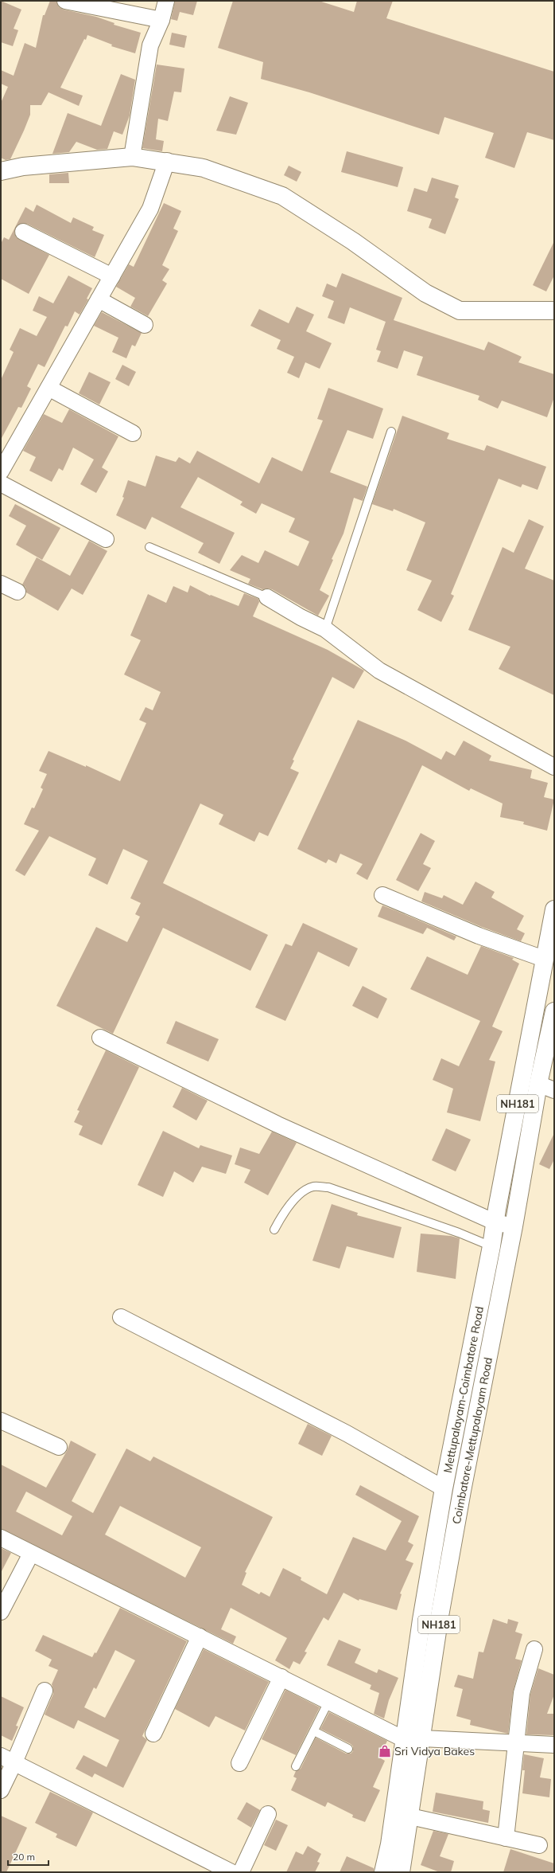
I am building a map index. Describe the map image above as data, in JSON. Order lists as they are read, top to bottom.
{
  "streets": {
    "main road": ["NH181", "Mettupalayam-Coimbatore Road", "Coimbatore-Mettupalayam Road"]
  },
  "places": {
    "shop": ["Sri Vidya Bakes"]
  },
  "scale_bar": "20 m"
}
